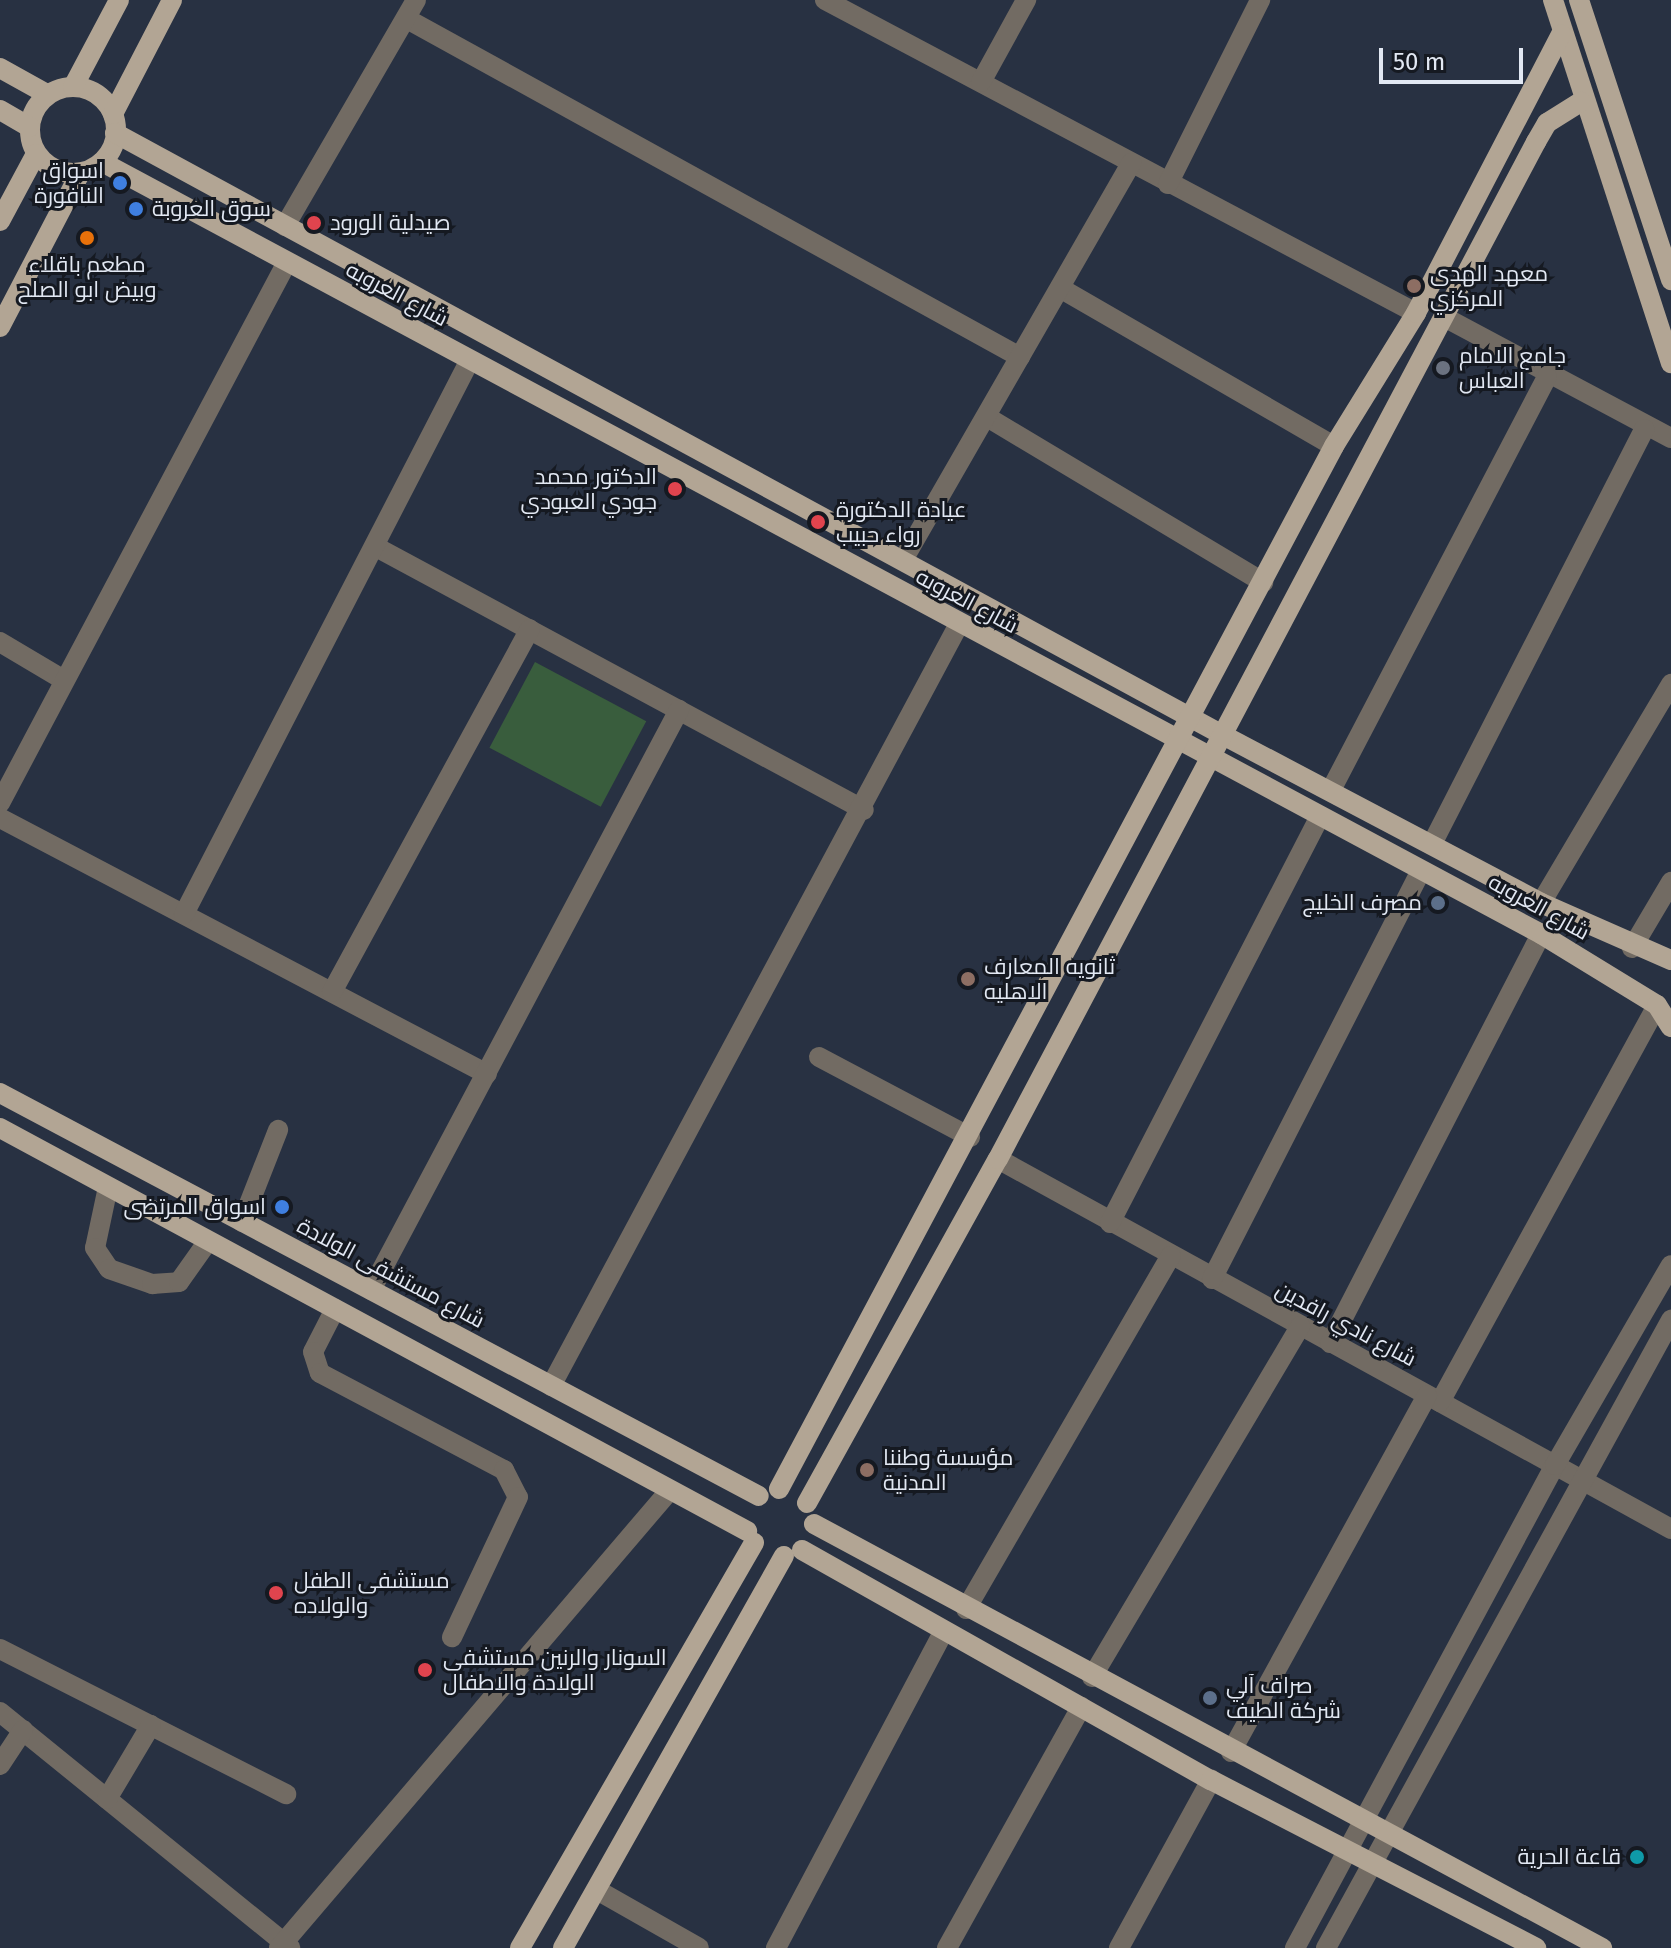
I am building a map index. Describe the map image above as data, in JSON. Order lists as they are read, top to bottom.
{
  "streets": {
    "main road": ["شارع العروبه", "شارع مستشفى الولادة"],
    "street": ["شارع نادي رافدين"]
  },
  "places": [
    "اسواق النافورة",
    "سوق العروبة",
    "صيدلية الورود",
    "مطعم باقلاء وبيض ابو الصلح",
    "معهد الهدى المركزي",
    "جامع الامام العباس",
    "الدكتور محمد جودي العبودي",
    "عيادة الدكتورة رواء حبيب",
    "مصرف الخليج",
    "ثانويه المعارف الاهليه",
    "اسواق المرتضى",
    "مؤسسة وطننا المدنية",
    "مستشفى الطفل والولاده",
    "السونار والرنين مستشفى الولادة والاطفال",
    "صراف آلي شركة الطيف",
    "قاعة الحرية"
  ],
  "scale_bar": "50 m"
}
